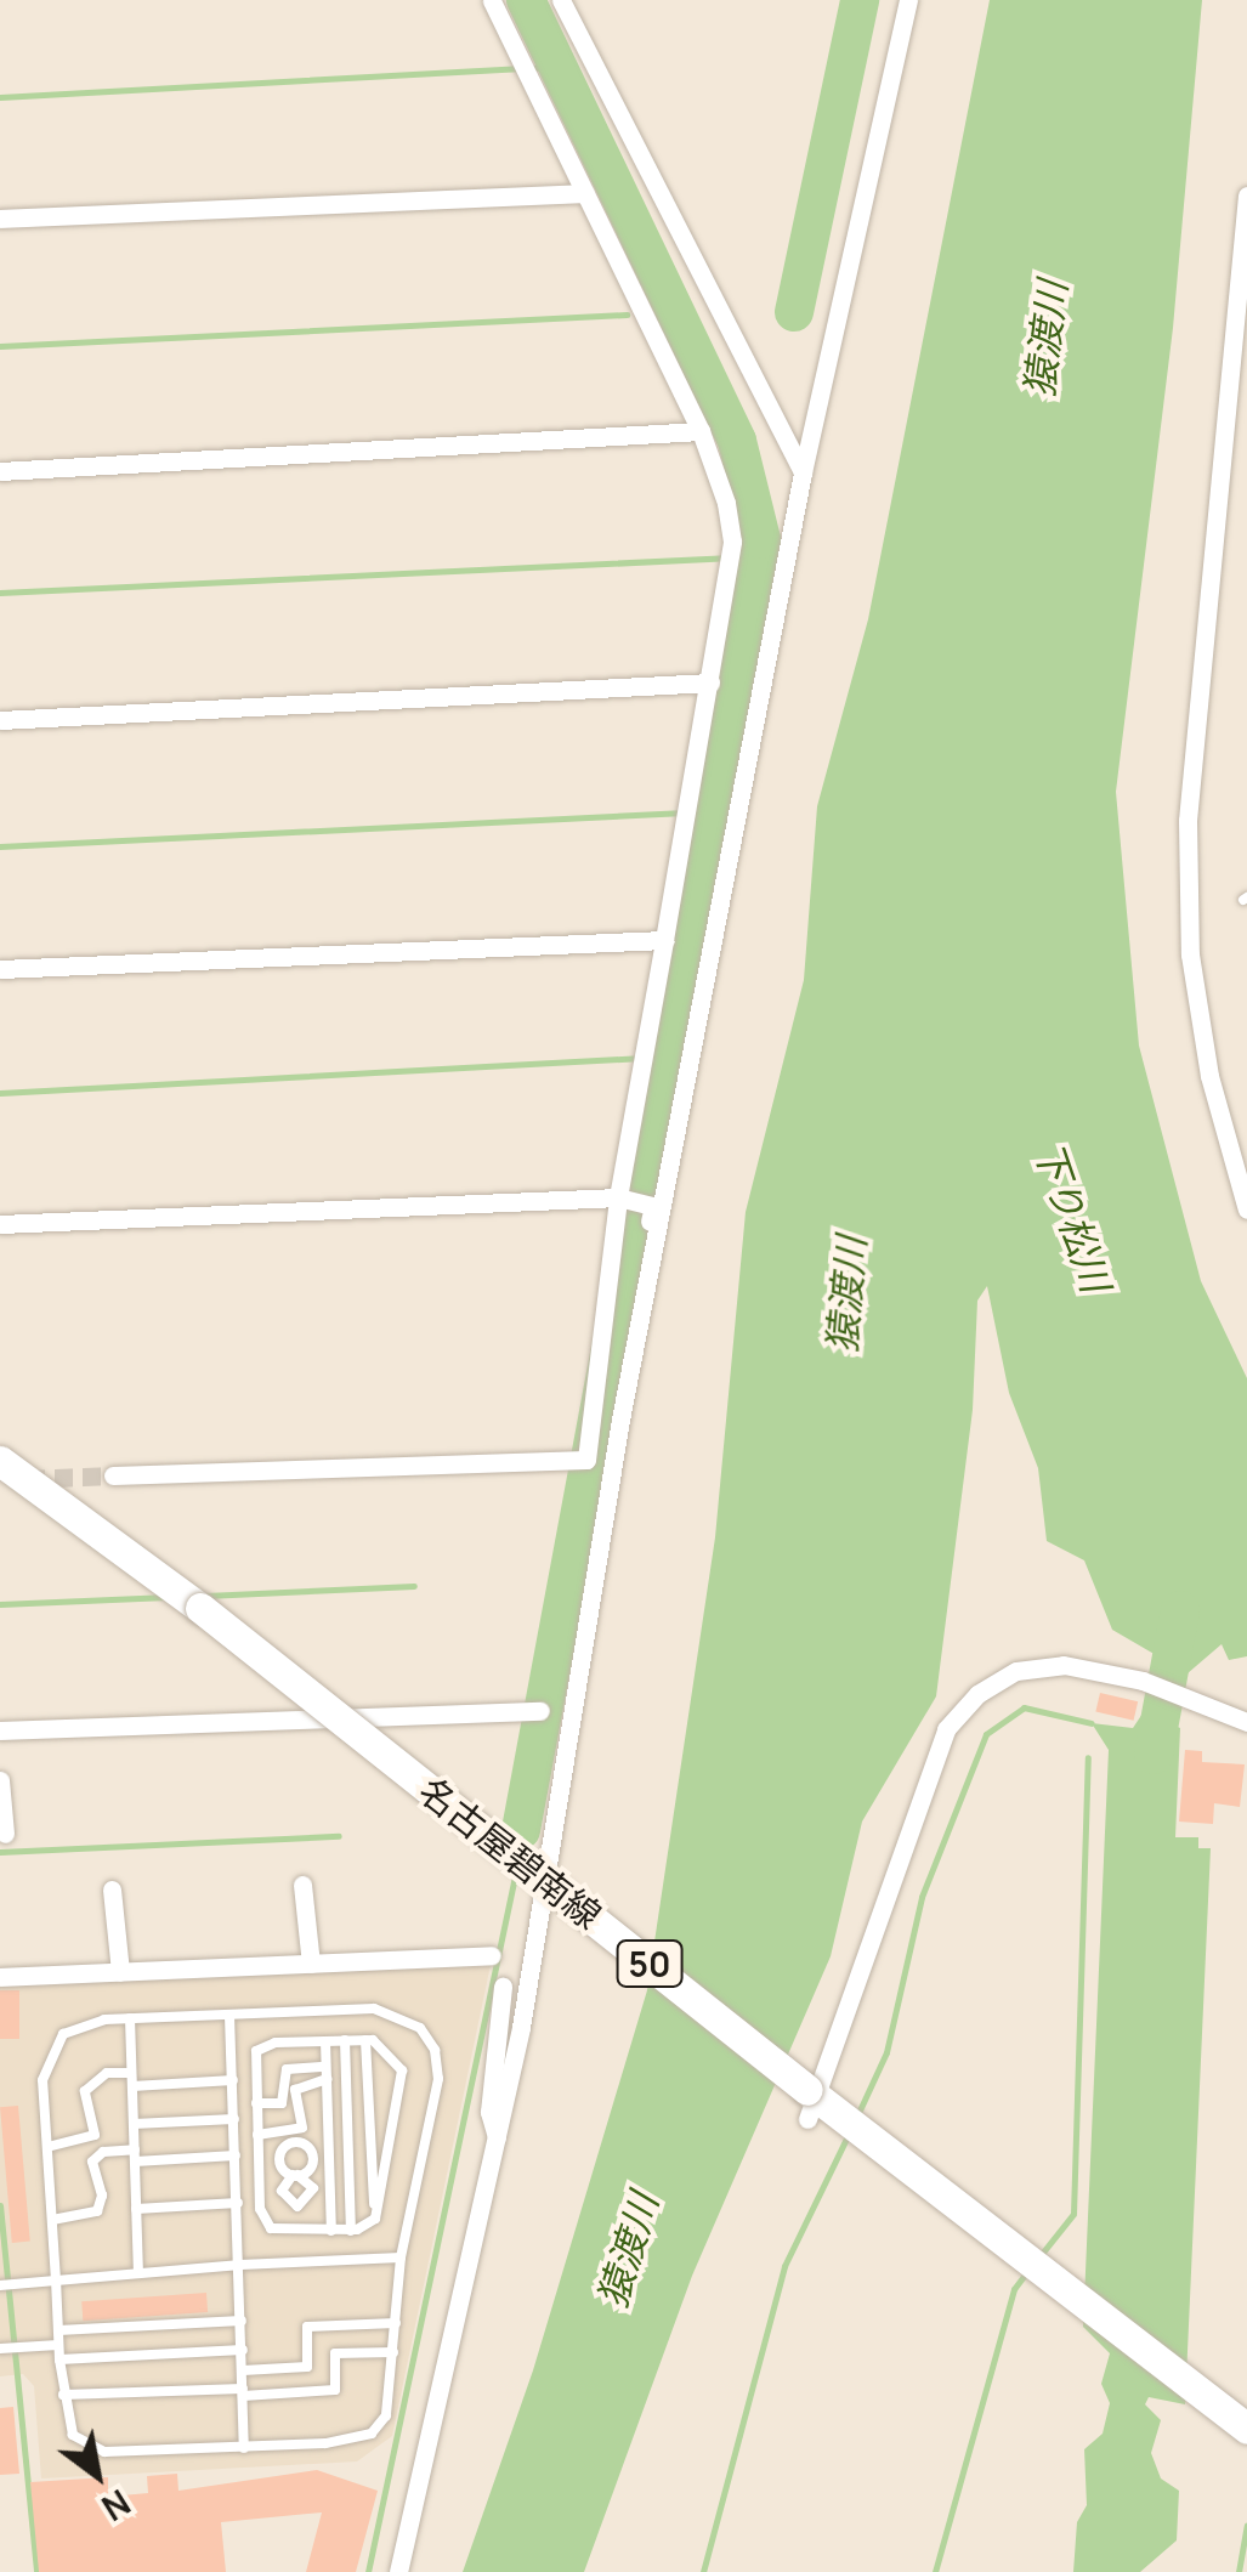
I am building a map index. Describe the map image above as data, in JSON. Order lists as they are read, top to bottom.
{
  "streets": {
    "main road": ["名古屋碧南線", "50"]
  },
  "water": ["猿渡川", "下り松川"],
  "north": "bottom right"
}
